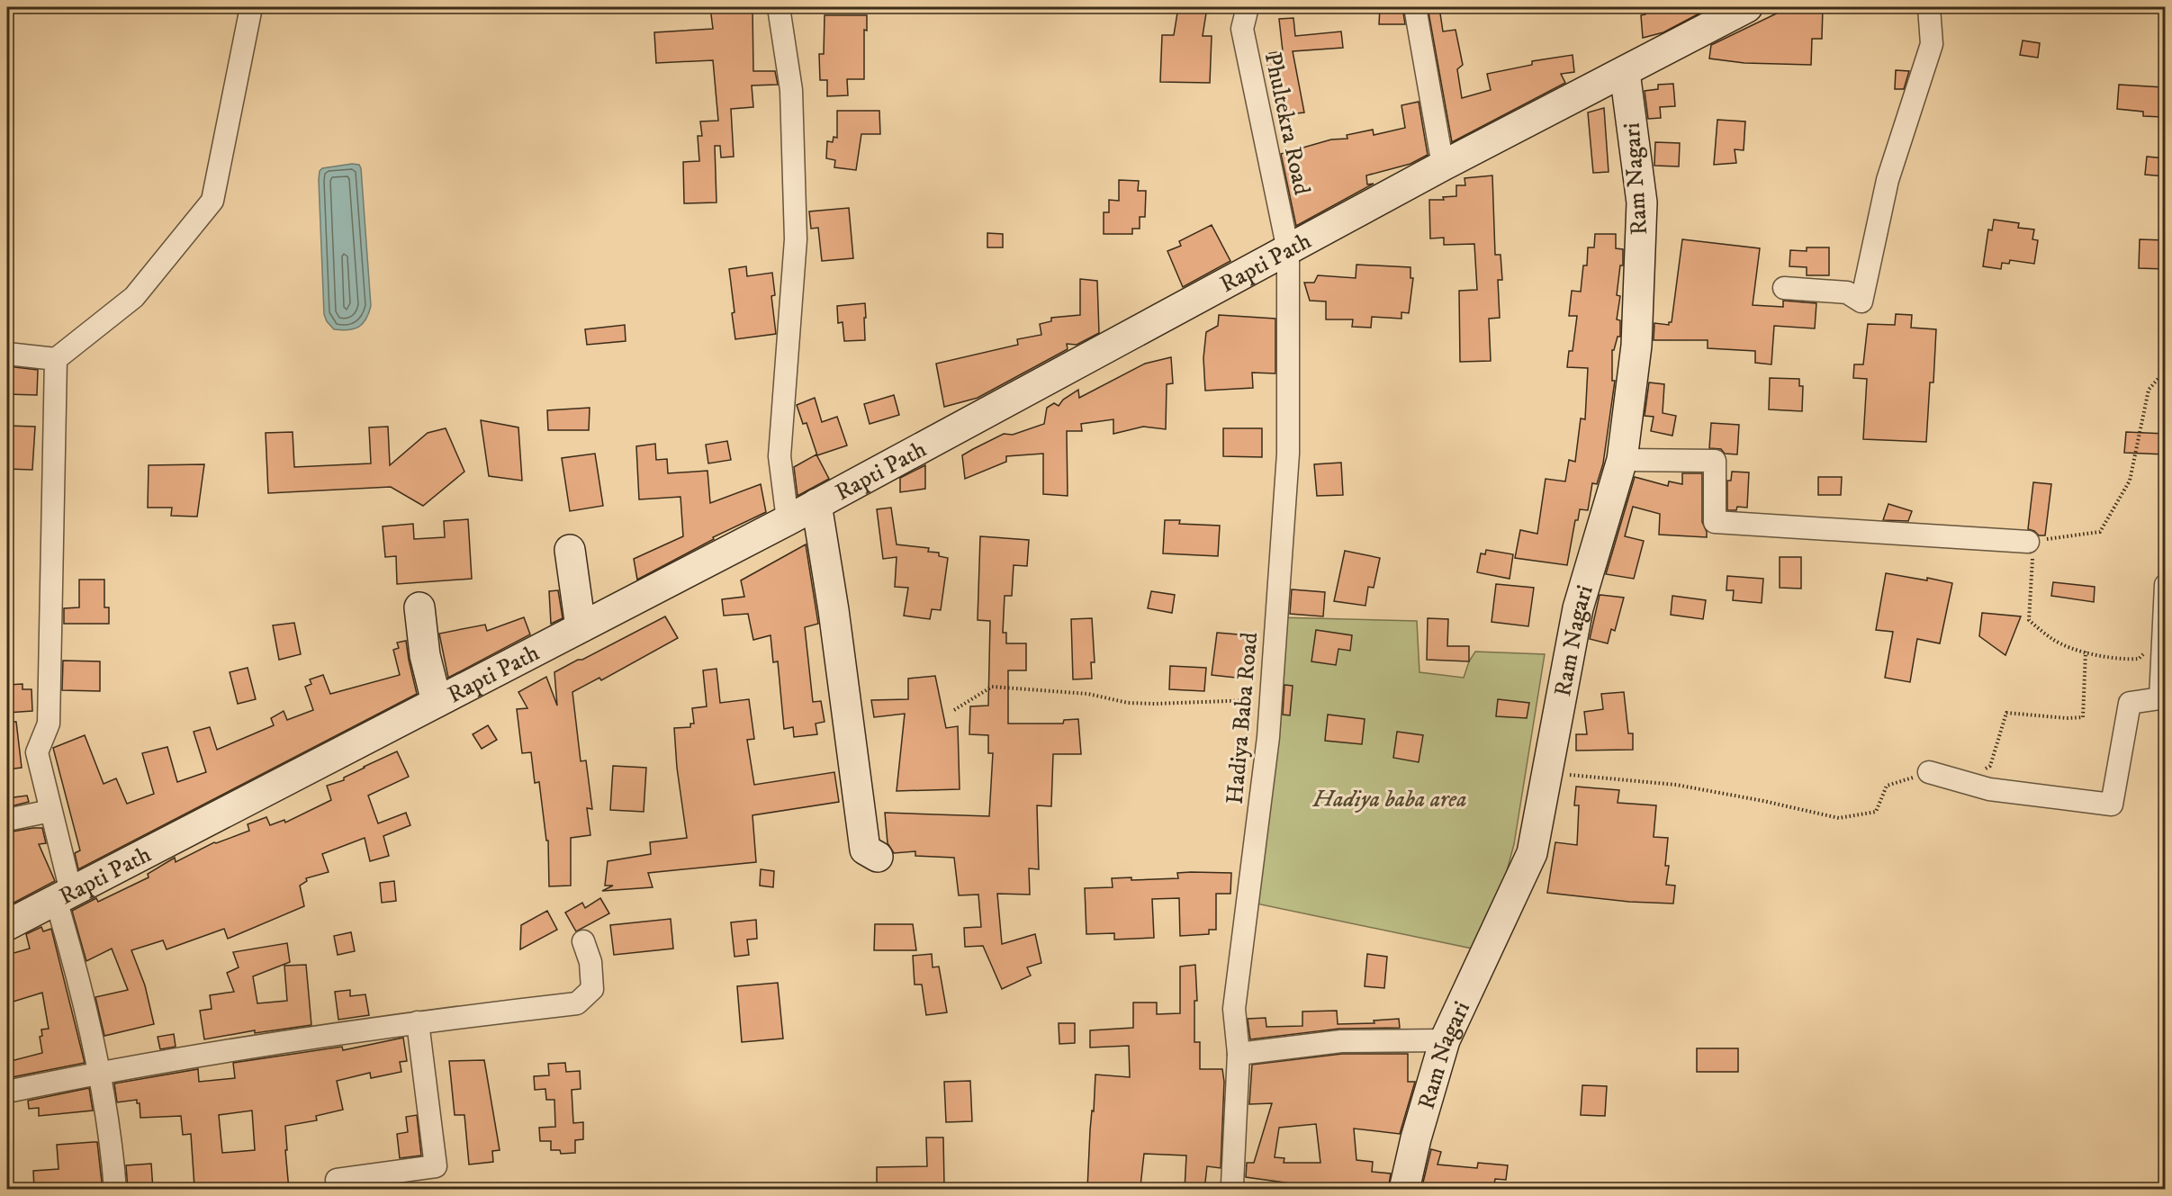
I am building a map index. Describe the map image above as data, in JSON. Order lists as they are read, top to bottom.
{
  "streets": {
    "main road": ["Ram Nagari", "Rapti Path"],
    "street": ["Phultekra Road", "Hadiya Baba Road"]
  },
  "crossings": [
    ["Phultekra Road", "Rapti Path"],
    ["Phultekra Road", "Hadiya Baba Road"],
    ["Ram Nagari", "Rapti Path"],
    ["Rapti Path", "Hadiya Baba Road"]
  ],
  "parks": ["Hadiya baba area"]
}
